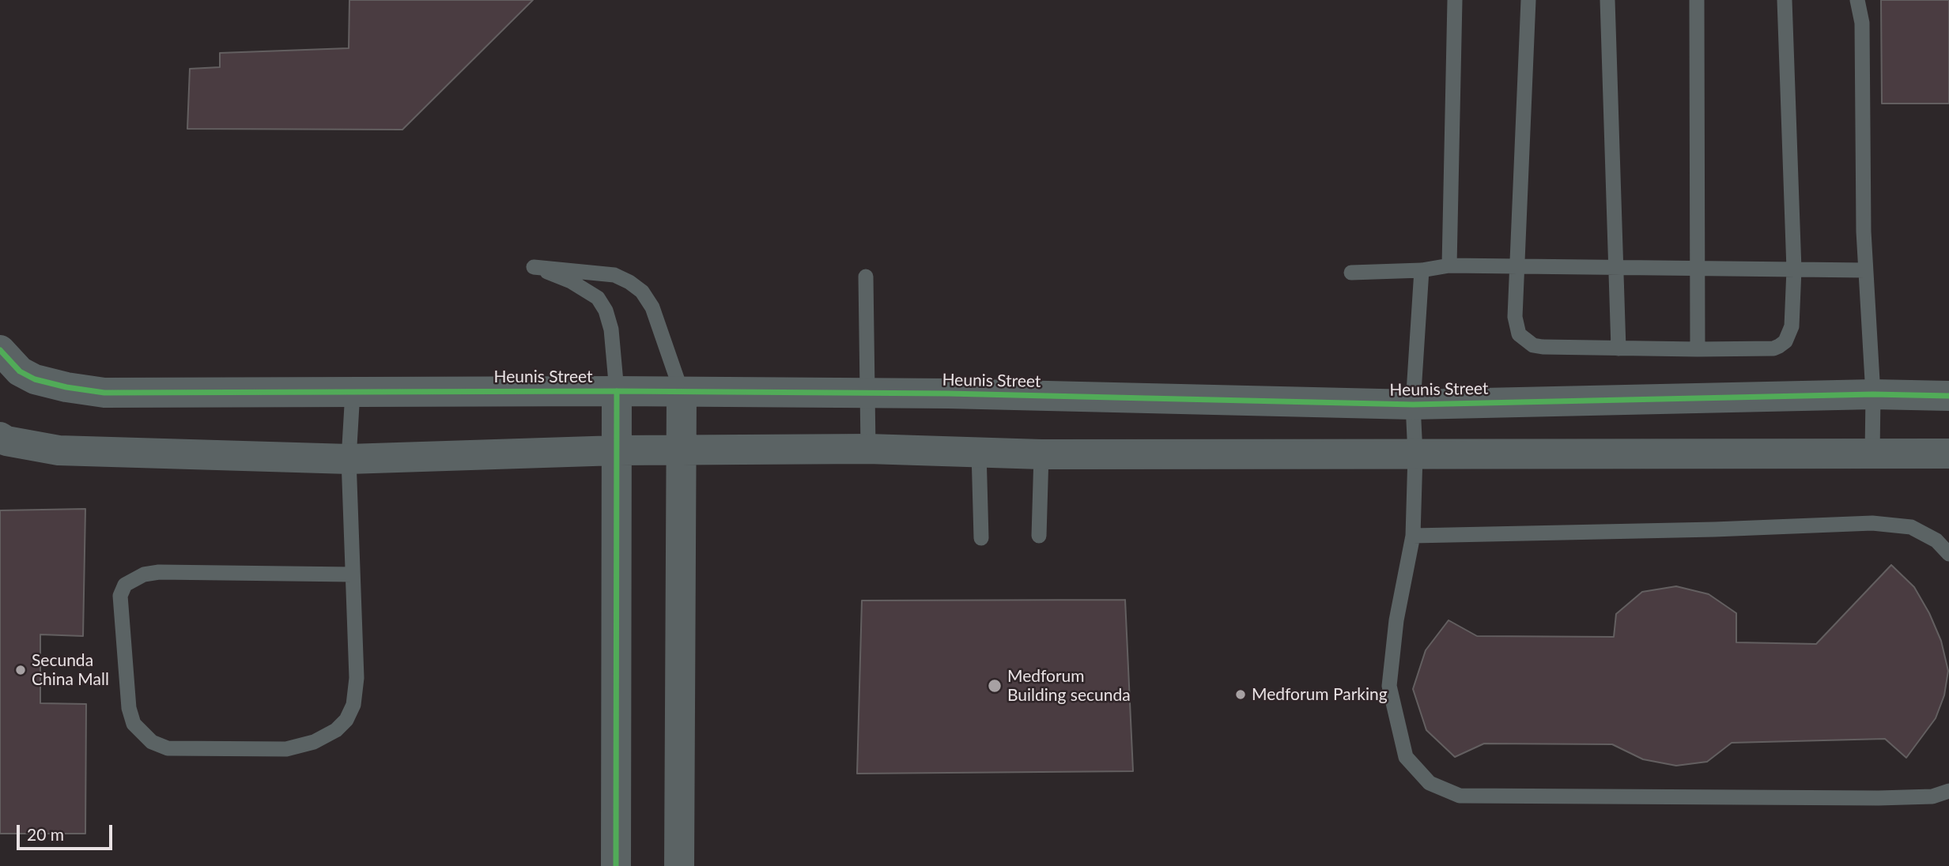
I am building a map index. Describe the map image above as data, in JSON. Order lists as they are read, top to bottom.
{
  "streets": {
    "street": ["Heunis Street"]
  },
  "places": ["Secunda China Mall", "Medforum Building secunda", "Medforum Parking"],
  "scale_bar": "20 m"
}
